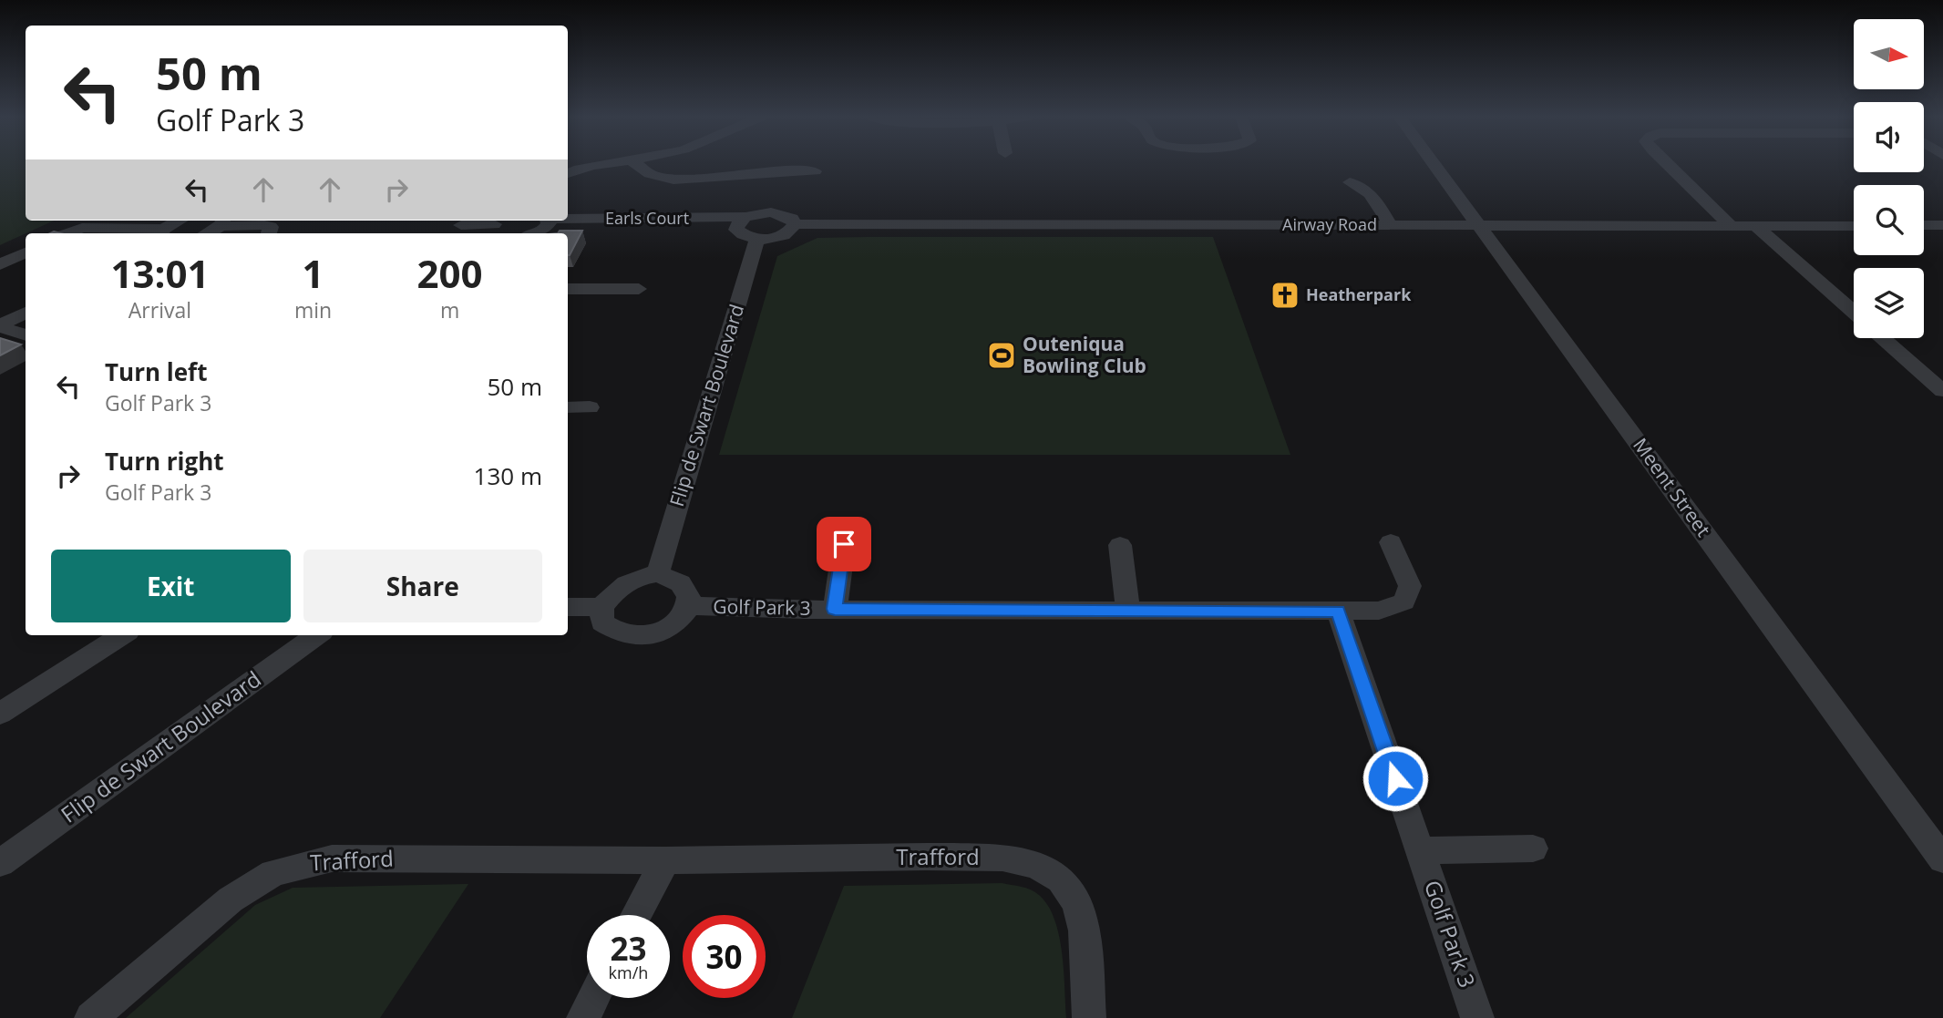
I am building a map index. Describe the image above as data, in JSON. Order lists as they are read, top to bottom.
{
  "streets": {
    "street": [
      "Earls Court",
      "Airway Road",
      "Flip de Swart Boulevard",
      "Meent Street",
      "Golf Park 3",
      "Trafford"
    ]
  },
  "crossings": [
    ["Earls Court", "Airway Road"],
    ["Airway Road", "Meent Street"],
    ["Flip de Swart Boulevard", "Golf Park 3"]
  ],
  "places": {
    "church": ["Heatherpark"],
    "sports": ["Outeniqua Bowling Club"]
  },
  "north": "right",
  "page": {
    "turn": ["50 m", "Golf Park 3"],
    "eta": [
      "13:01",
      "Arrival",
      "1",
      "min",
      "200",
      "m"
    ],
    "list": [
      {
        "name": "Turn left",
        "note": "Golf Park 3",
        "value": "50 m"
      },
      {
        "name": "Turn right",
        "note": "Golf Park 3",
        "value": "130 m"
      }
    ],
    "buttons": ["Exit", "Share"],
    "speed": "23 km/h",
    "limit": "30"
  }
}
